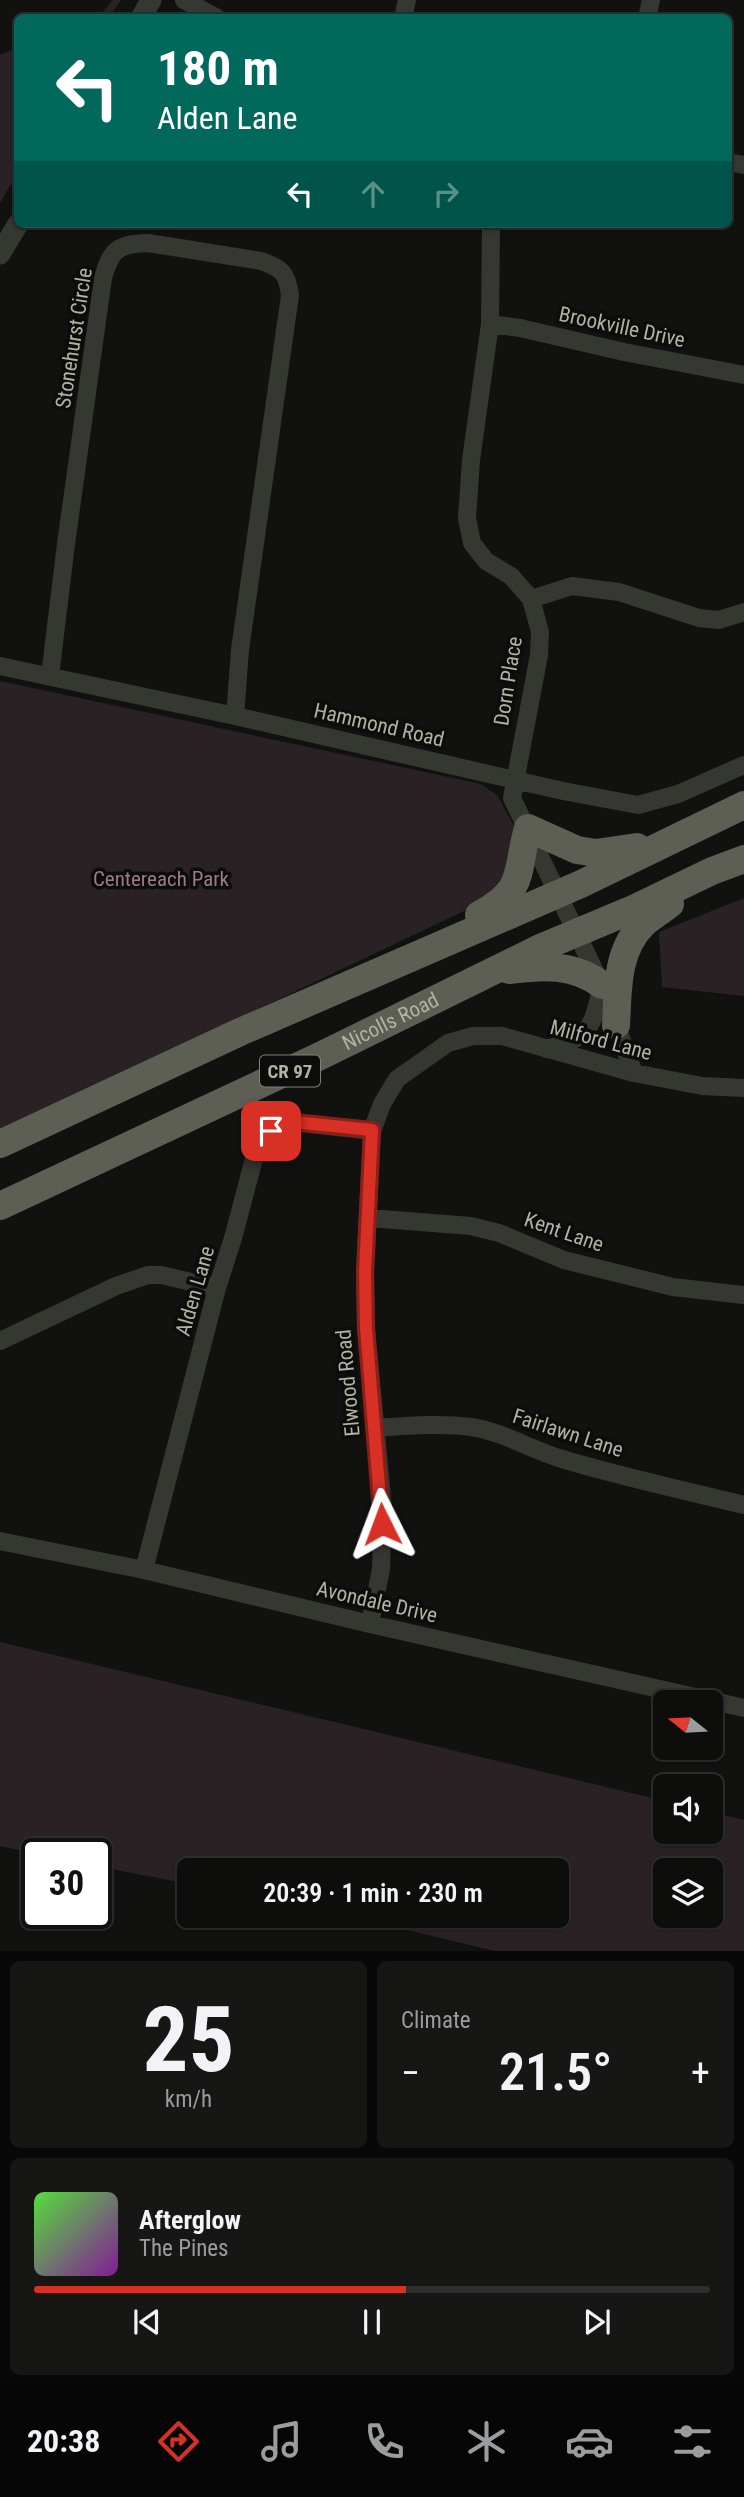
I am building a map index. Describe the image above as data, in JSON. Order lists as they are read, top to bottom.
{
  "streets": {
    "highway": ["Nicolls Road", "CR 97"],
    "street": [
      "Brookville Drive",
      "Stonehurst Circle",
      "Dorn Place",
      "Hammond Road",
      "Milford Lane",
      "Kent Lane",
      "Alden Lane",
      "Elwood Road",
      "Fairlawn Lane",
      "Avondale Drive"
    ]
  },
  "crossings": [
    ["Brookville Drive", "Dorn Place"],
    ["Stonehurst Circle", "Hammond Road"],
    ["Dorn Place", "Hammond Road"],
    ["Dorn Place", "Nicolls Road"],
    ["Dorn Place", "Milford Lane"],
    ["Dorn Place", "CR 97"],
    ["Milford Lane", "Elwood Road"],
    ["Kent Lane", "Elwood Road"],
    ["Alden Lane", "Elwood Road"],
    ["Alden Lane", "Avondale Drive"],
    ["Elwood Road", "Fairlawn Lane"],
    ["Elwood Road", "Avondale Drive"]
  ],
  "parks": ["Centereach Park"],
  "north": "left",
  "page": {
    "turn": ["180 m", "Alden Lane"],
    "limit": "30",
    "trip": "20:39 · 1 min · 230 m",
    "tile": [
      ["25", "km/h"],
      "Climate"
    ],
    "heat": ["−", "21.5°", "+"],
    "song": ["Afterglow", "The Pines"],
    "tabs": "20:38"
  }
}
